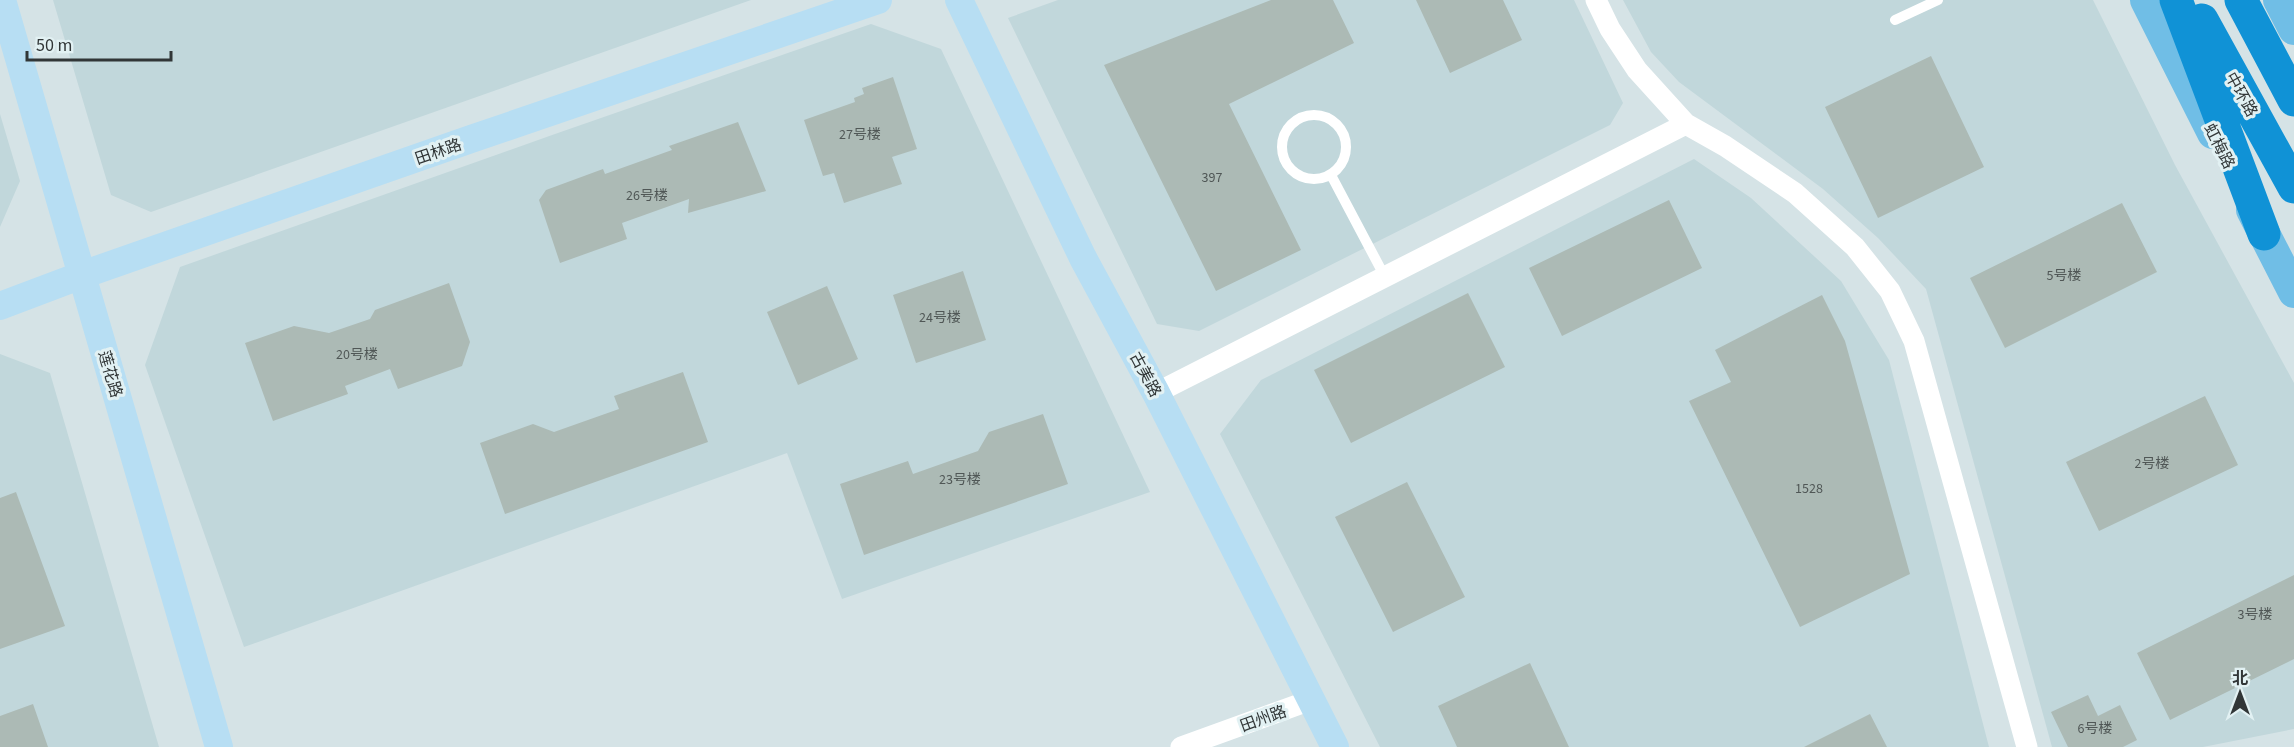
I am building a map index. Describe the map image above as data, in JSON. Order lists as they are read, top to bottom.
{
  "streets": {
    "highway": ["中环路"],
    "main road": ["虹梅路"],
    "street": [
      "田林路",
      "莲花路",
      "古美路",
      "田州路"
    ]
  },
  "crossings": [
    ["田林路", "莲花路"],
    ["古美路", "田州路"]
  ],
  "house_numbers": [
    "27号楼",
    "397",
    "26号楼",
    "5号楼",
    "24号楼",
    "20号楼",
    "2号楼",
    "23号楼",
    "1528",
    "3号楼",
    "6号楼"
  ],
  "scale_bar": "50 m",
  "north": "top"
}
